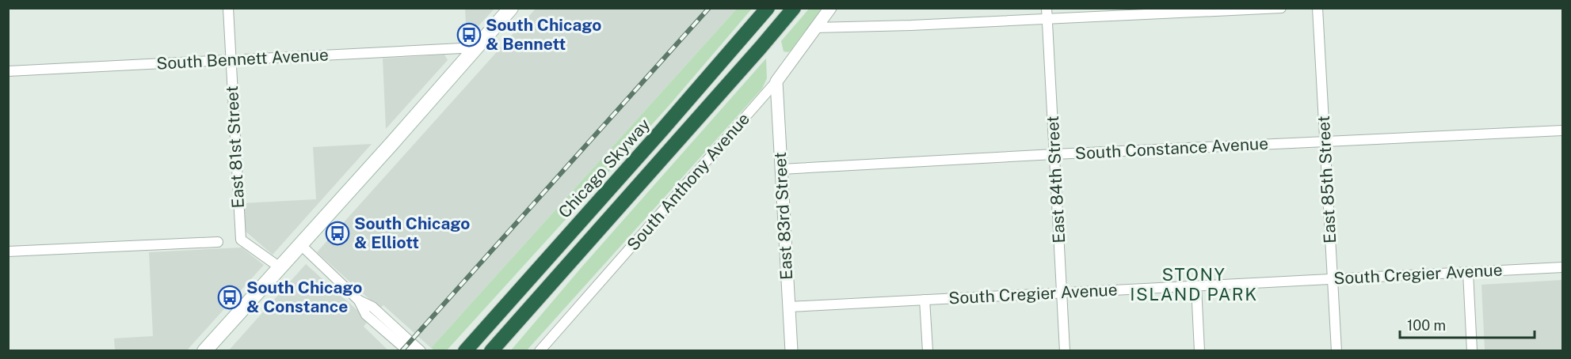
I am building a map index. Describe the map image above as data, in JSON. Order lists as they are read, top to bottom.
{
  "streets": {
    "highway": ["Chicago Skyway"],
    "street": [
      "South Bennett Avenue",
      "East 81st Street",
      "South Constance Avenue",
      "East 84th Street",
      "East 85th Street",
      "South Anthony Avenue",
      "East 83rd Street",
      "South Cregier Avenue"
    ]
  },
  "crossings": [
    ["South Bennett Avenue", "East 81st Street"],
    ["South Constance Avenue", "East 84th Street"],
    ["South Constance Avenue", "East 85th Street"],
    ["South Constance Avenue", "East 83rd Street"],
    ["East 84th Street", "South Cregier Avenue"],
    ["East 85th Street", "South Cregier Avenue"],
    ["South Anthony Avenue", "East 83rd Street"],
    ["East 83rd Street", "South Cregier Avenue"]
  ],
  "districts": ["STONY ISLAND PARK"],
  "places": {
    "bus stop": ["South Chicago & Bennett", "South Chicago & Elliott", "South Chicago & Constance"]
  },
  "scale_bar": "100 m"
}
